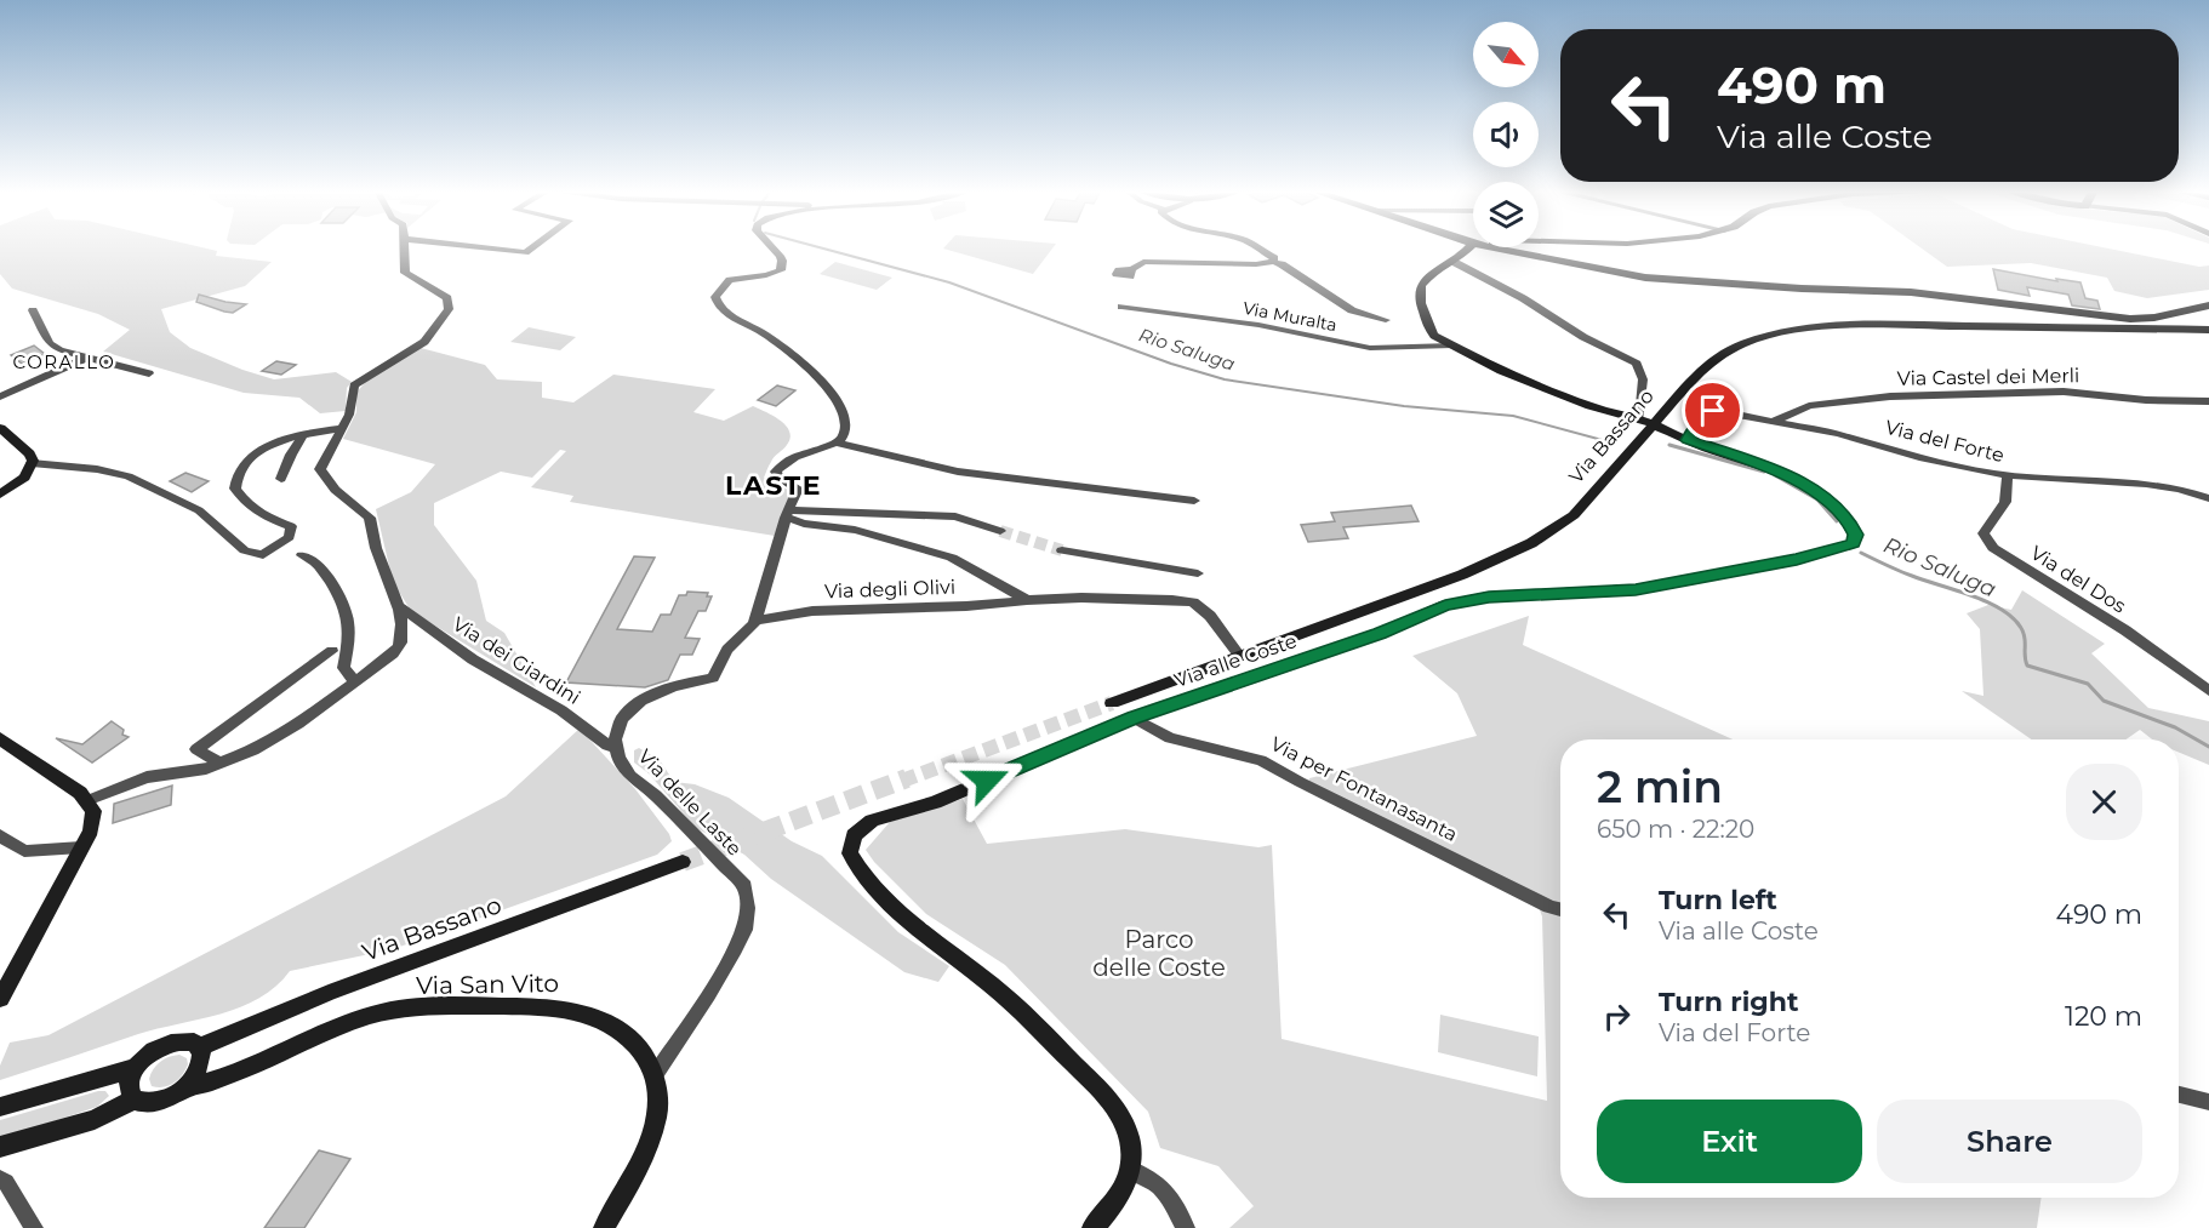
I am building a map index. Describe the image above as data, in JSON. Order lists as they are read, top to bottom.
{
  "streets": {
    "street": [
      "Via Muralta",
      "Via Castel dei Merli",
      "Via Bassano",
      "Via del Forte",
      "Via del Dos",
      "Via degli Olivi",
      "Via dei Giardini",
      "Via alle Coste",
      "Via per Fontanasanta",
      "Via delle Laste",
      "Via San Vito"
    ]
  },
  "crossings": [
    ["Via Muralta", "Via Bassano"],
    ["Via Muralta", "Via alle Coste"],
    ["Via Castel dei Merli", "Via del Forte"],
    ["Via Bassano", "Via degli Olivi"],
    ["Via Bassano", "Via alle Coste"],
    ["Via Bassano", "Via San Vito"],
    ["Via del Forte", "Via del Dos"],
    ["Via del Forte", "Via alle Coste"],
    ["Via degli Olivi", "Via delle Laste"],
    ["Via dei Giardini", "Via delle Laste"],
    ["Via alle Coste", "Via per Fontanasanta"],
    ["Via delle Laste", "Via San Vito"]
  ],
  "districts": ["CORALLO", "LASTE"],
  "water": ["Rio Saluga"],
  "parks": ["Parco delle Coste"],
  "north": "bottom right",
  "page": {
    "turn": ["490 m", "Via alle Coste"],
    "heading": ["2 min", "650 m · 22:20"],
    "list": [
      {
        "name": "Turn left",
        "note": "Via alle Coste",
        "value": "490 m"
      },
      {
        "name": "Turn right",
        "note": "Via del Forte",
        "value": "120 m"
      }
    ],
    "buttons": ["Exit", "Share"]
  }
}
